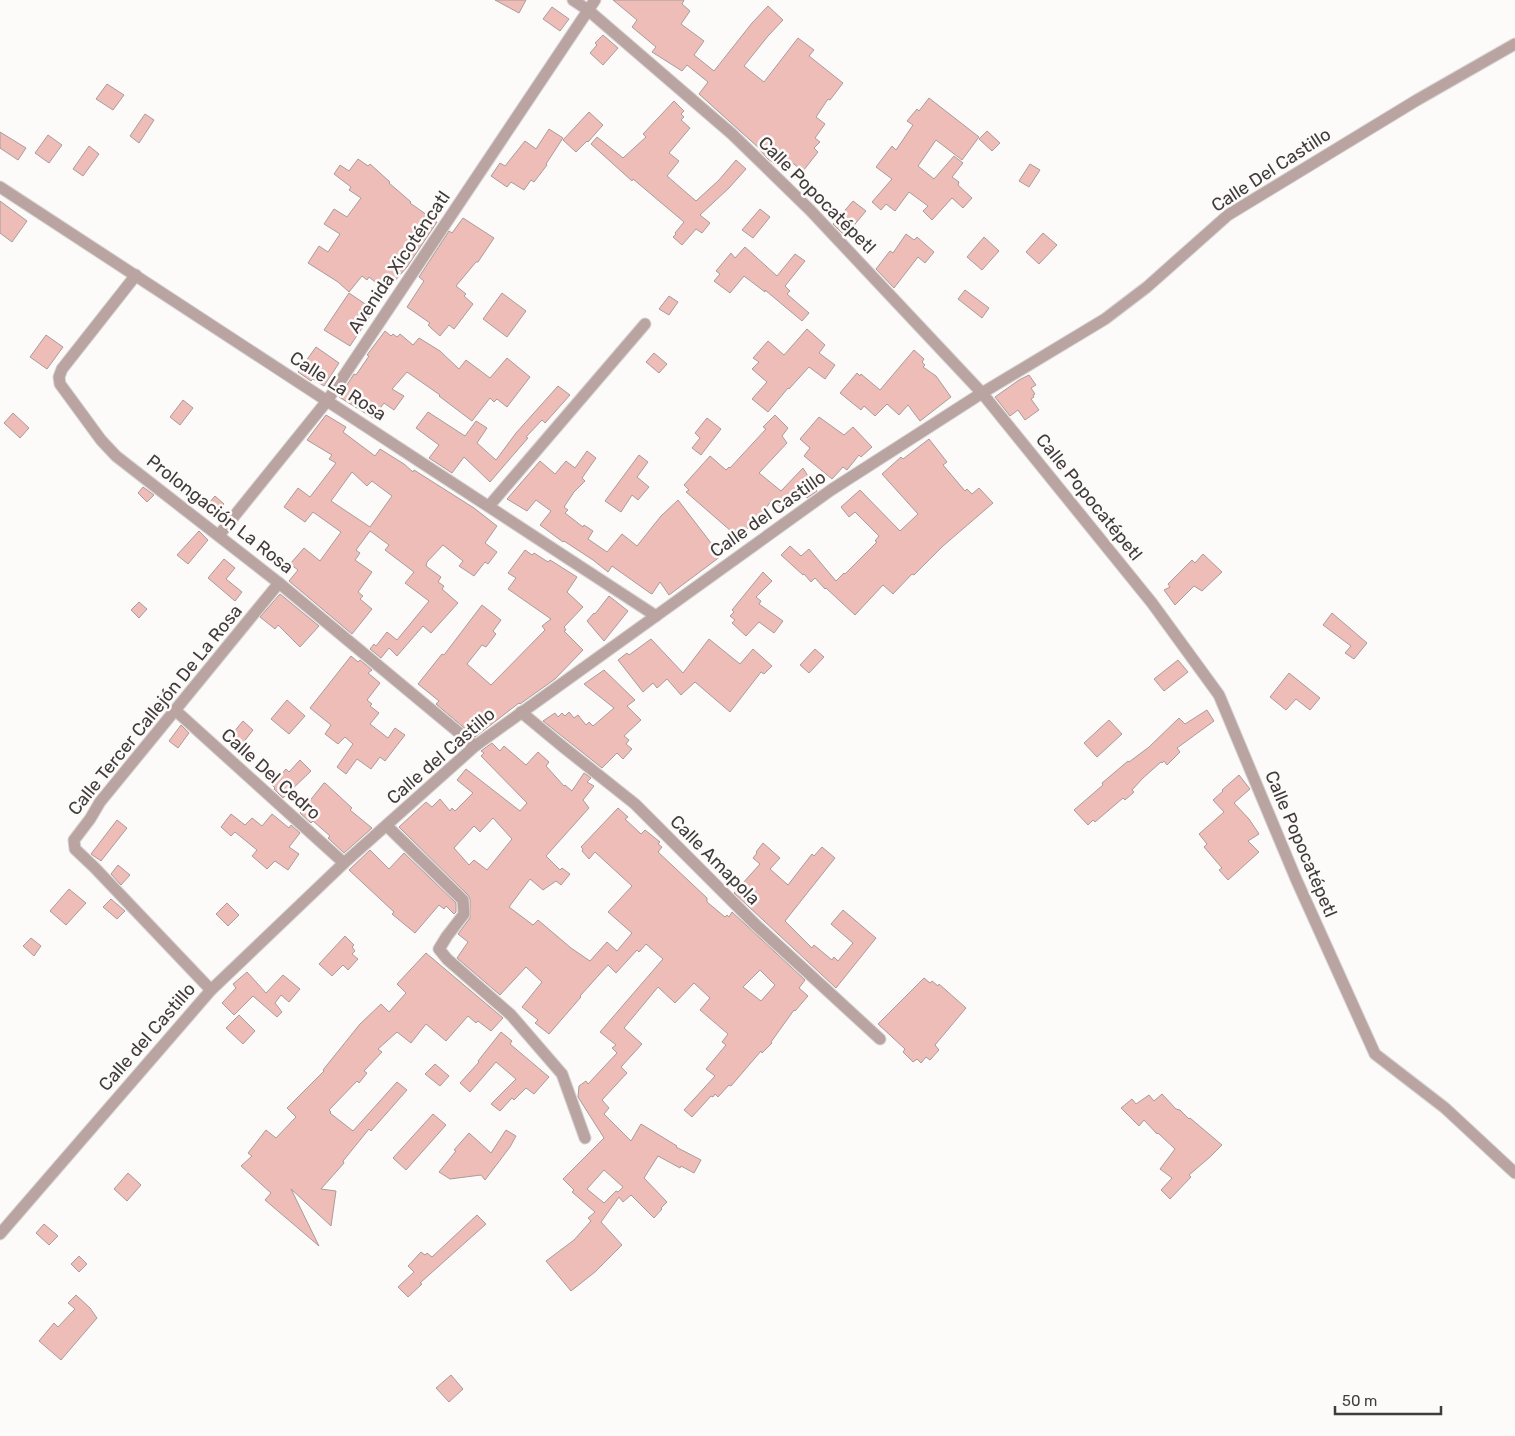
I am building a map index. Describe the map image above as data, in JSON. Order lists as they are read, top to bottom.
{
  "streets": {
    "street": [
      "Calle Del Castillo",
      "Calle Popocatépetl",
      "Avenida Xicoténcatl",
      "Calle La Rosa",
      "Prolongación La Rosa",
      "Calle del Castillo",
      "Calle Tercer Callejón De La Rosa",
      "Calle Del Cedro",
      "Calle Amapola"
    ]
  },
  "crossings": [
    ["Calle Del Castillo", "Calle Popocatépetl"],
    ["Calle Del Castillo", "Calle del Castillo"],
    ["Calle Popocatépetl", "Avenida Xicoténcatl"],
    ["Calle Popocatépetl", "Calle del Castillo"],
    ["Avenida Xicoténcatl", "Calle La Rosa"],
    ["Avenida Xicoténcatl", "Prolongación La Rosa"],
    ["Calle La Rosa", "Prolongación La Rosa"],
    ["Calle La Rosa", "Calle del Castillo"],
    ["Prolongación La Rosa", "Calle del Castillo"],
    ["Prolongación La Rosa", "Calle Tercer Callejón De La Rosa"],
    ["Calle del Castillo", "Calle Tercer Callejón De La Rosa"],
    ["Calle del Castillo", "Calle Del Cedro"],
    ["Calle del Castillo", "Calle Amapola"],
    ["Calle Tercer Callejón De La Rosa", "Calle Del Cedro"]
  ],
  "scale_bar": "50 m"
}
